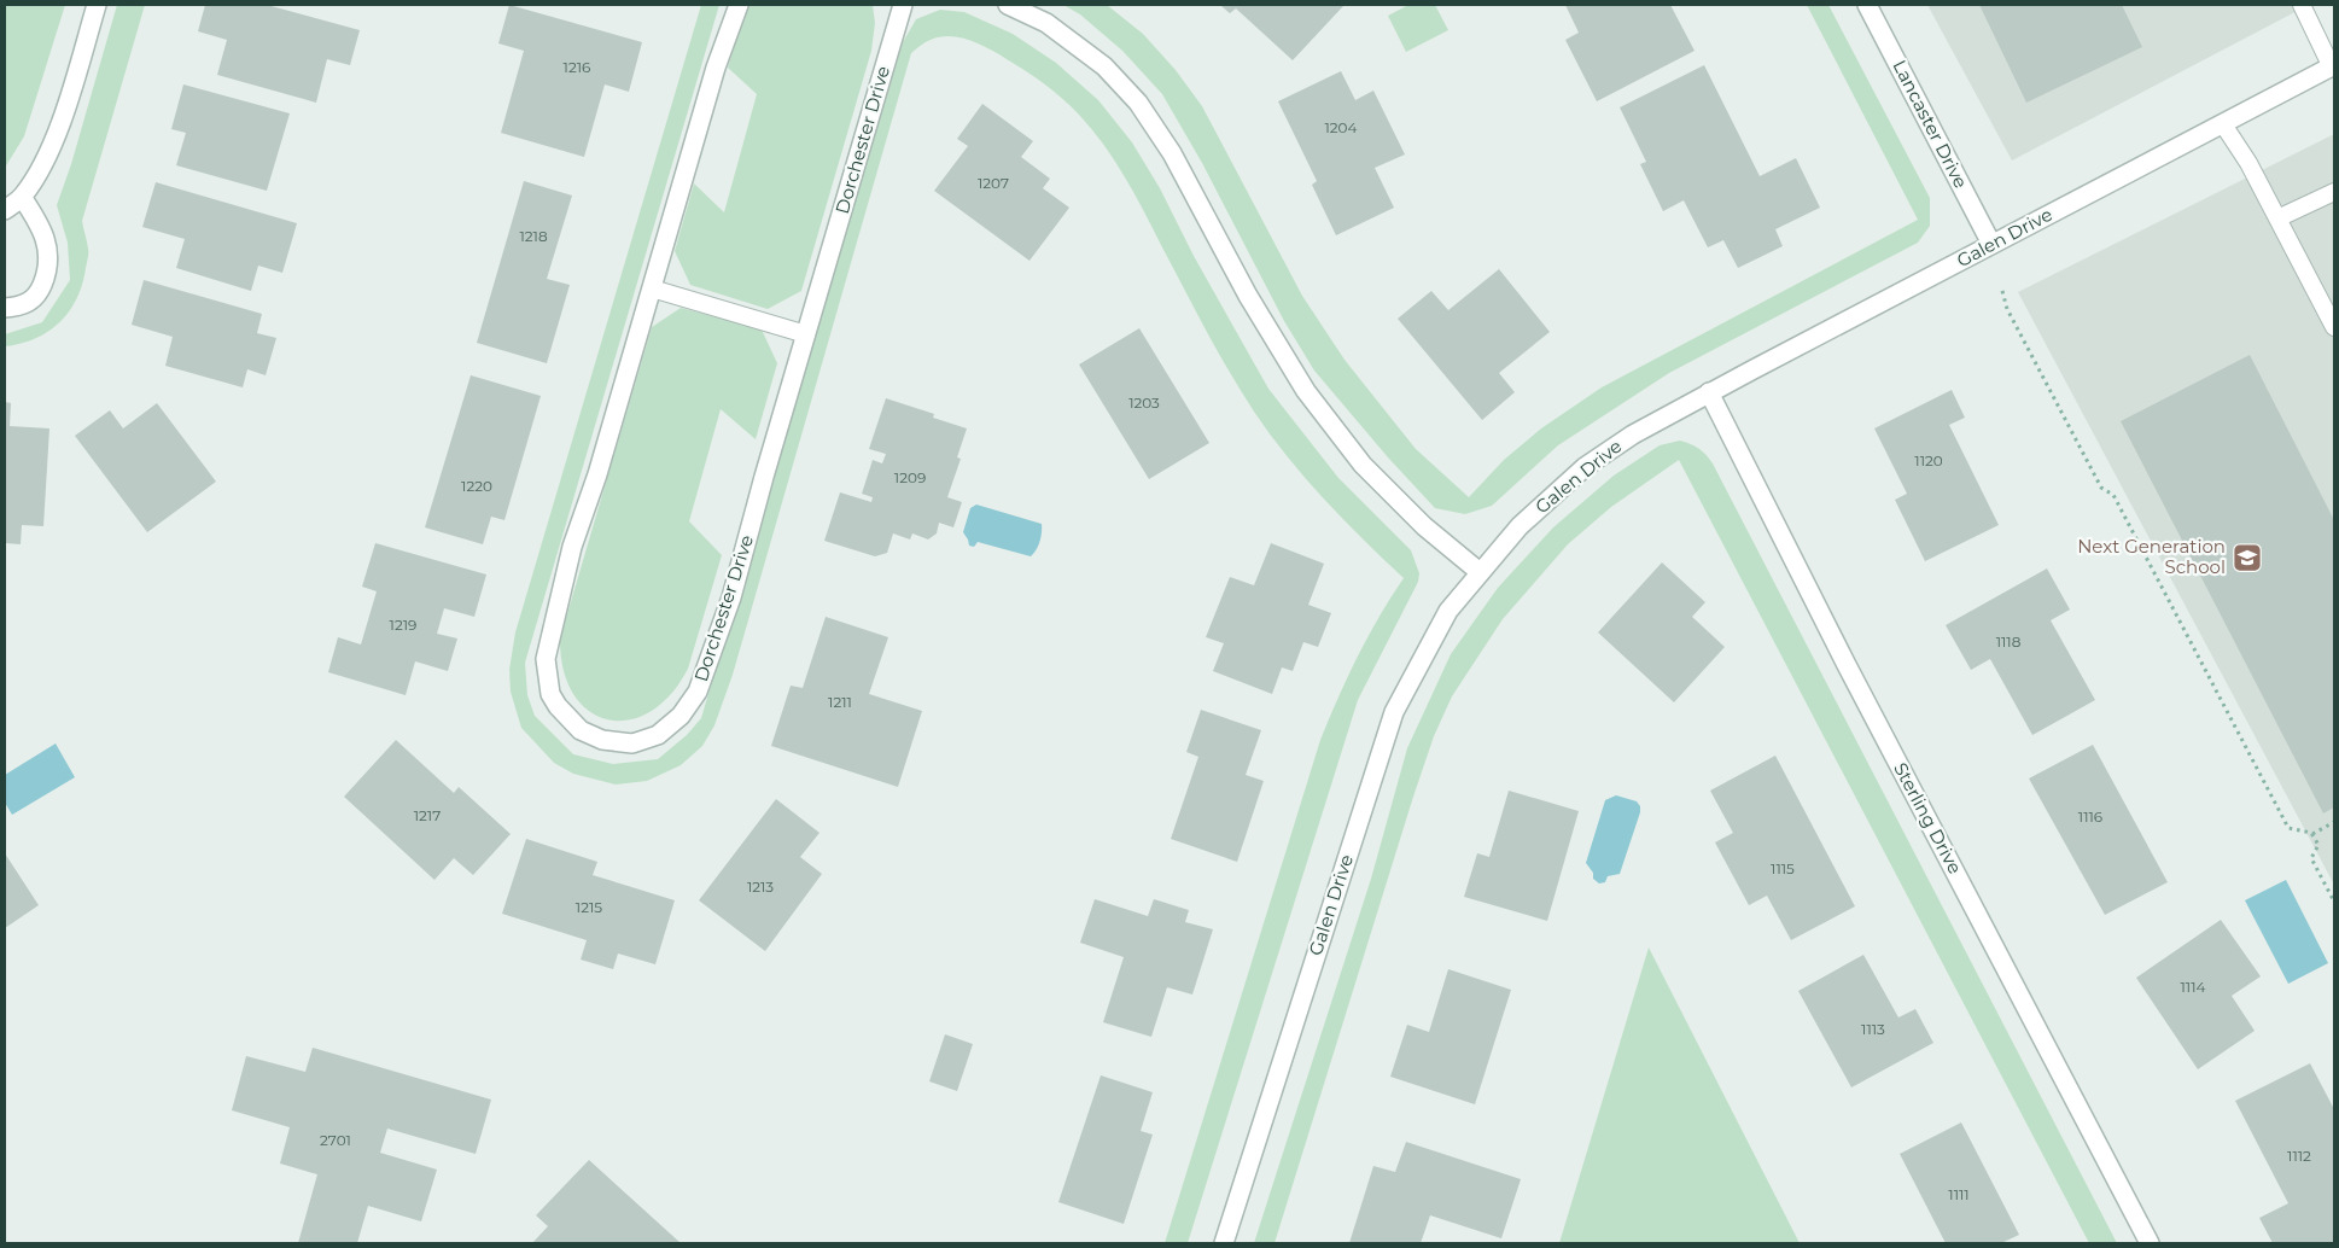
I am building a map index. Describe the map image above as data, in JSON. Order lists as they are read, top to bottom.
{
  "streets": {
    "street": [
      "Lancaster Drive",
      "Dorchester Drive",
      "Galen Drive",
      "Sterling Drive"
    ]
  },
  "crossings": [
    ["Lancaster Drive", "Galen Drive"],
    ["Galen Drive", "Sterling Drive"]
  ],
  "places": {
    "school or university": ["Next Generation School"]
  },
  "house_numbers": [
    "1216",
    "1204",
    "1207",
    "1218",
    "1203",
    "1120",
    "1209",
    "1220",
    "1219",
    "1118",
    "1211",
    "1217",
    "1116",
    "1115",
    "1213",
    "1215",
    "1114",
    "1113",
    "2701",
    "1112",
    "1111"
  ]
}
